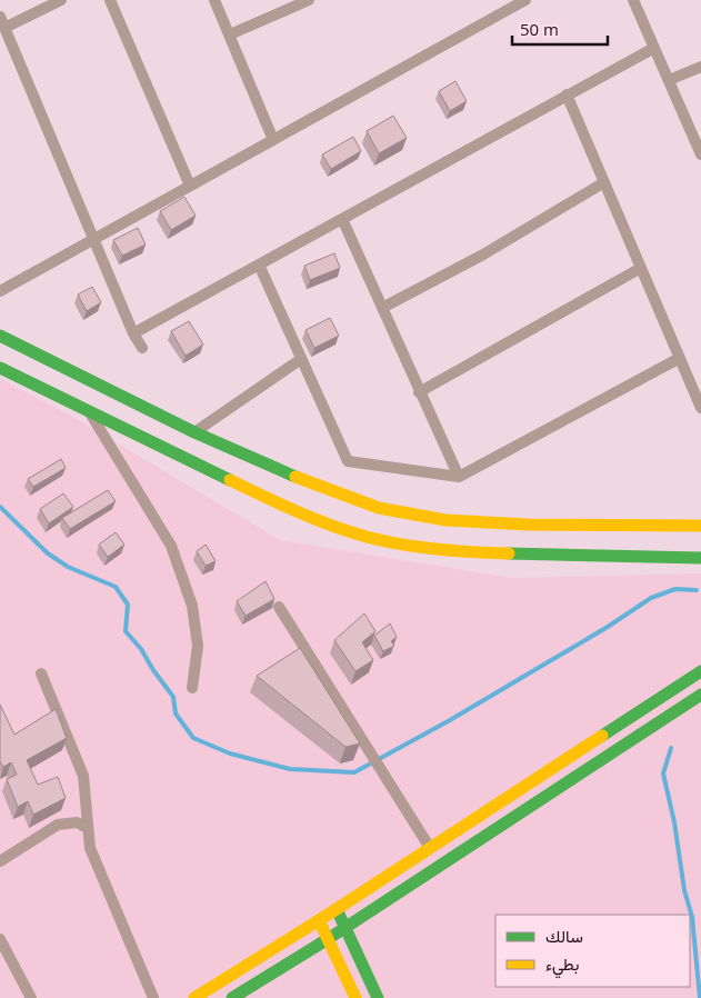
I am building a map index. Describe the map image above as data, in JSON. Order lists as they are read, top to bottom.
{
  "legend": ["سالك", "بطيء"],
  "scale_bar": "50 m"
}
